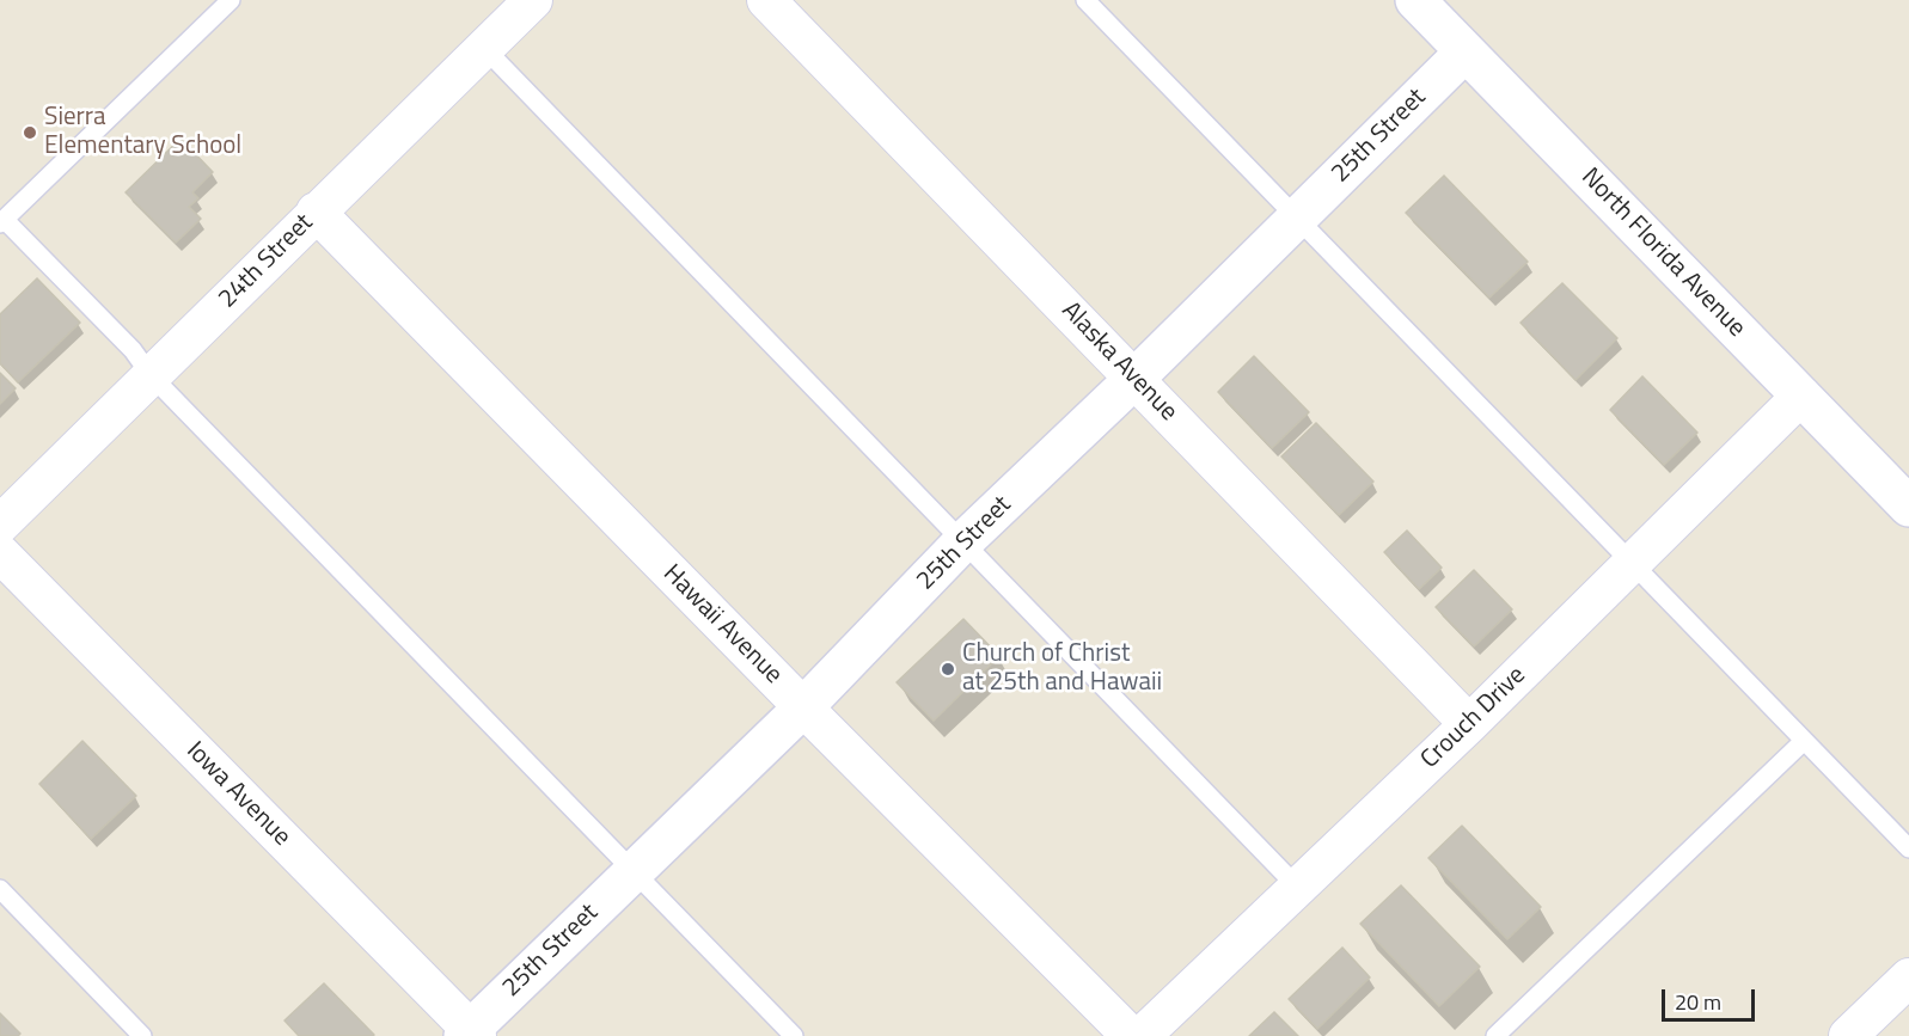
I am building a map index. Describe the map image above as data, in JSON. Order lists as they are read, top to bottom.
{
  "streets": {
    "street": [
      "25th Street",
      "North Florida Avenue",
      "24th Street",
      "Alaska Avenue",
      "Hawaii Avenue",
      "Crouch Drive",
      "Iowa Avenue"
    ]
  },
  "crossings": [
    ["25th Street", "North Florida Avenue"],
    ["25th Street", "Alaska Avenue"],
    ["25th Street", "Hawaii Avenue"],
    ["25th Street", "Iowa Avenue"],
    ["North Florida Avenue", "Crouch Drive"],
    ["24th Street", "Hawaii Avenue"],
    ["Alaska Avenue", "Crouch Drive"]
  ],
  "places": ["Sierra Elementary School", "Church of Christ at 25th and Hawaii"],
  "scale_bar": "20 m"
}
